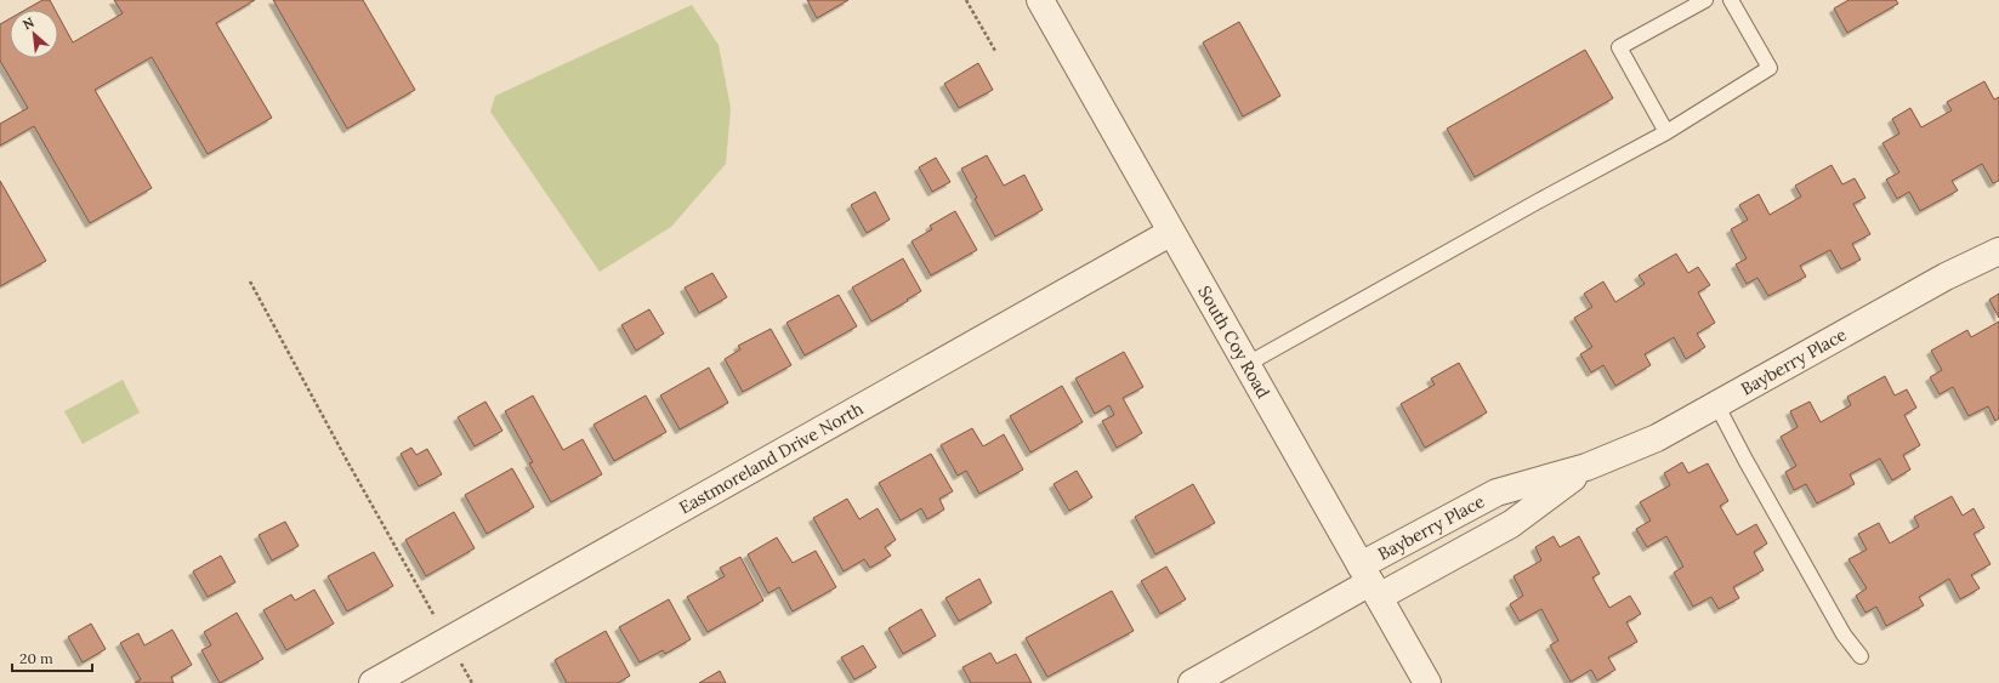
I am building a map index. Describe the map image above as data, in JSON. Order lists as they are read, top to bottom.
{
  "streets": {
    "street": ["South Coy Road", "Bayberry Place", "Eastmoreland Drive North"]
  },
  "crossings": [
    ["South Coy Road", "Bayberry Place"],
    ["South Coy Road", "Eastmoreland Drive North"]
  ],
  "scale_bar": "20 m",
  "north": "top left"
}
